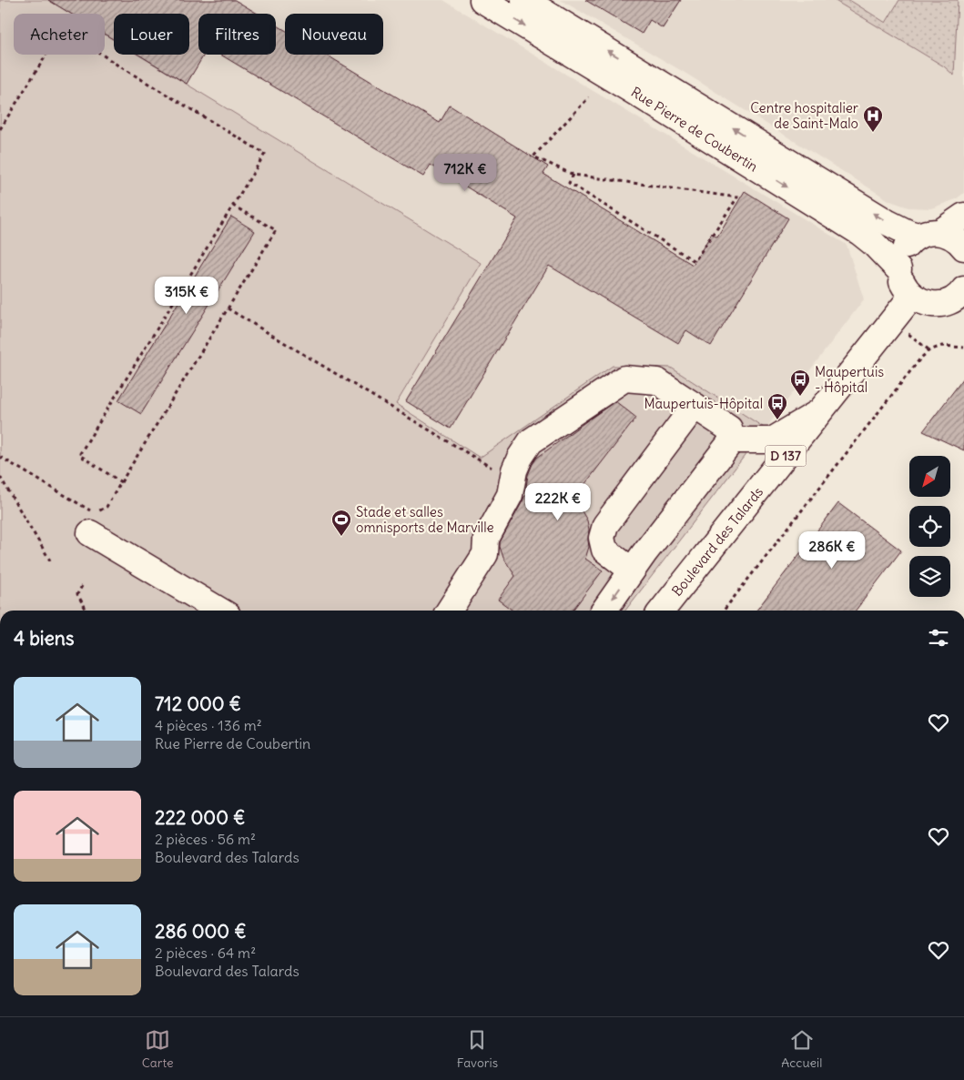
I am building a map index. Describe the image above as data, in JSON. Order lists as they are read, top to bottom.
{
  "streets": {
    "main road": ["Rue Pierre de Coubertin", "D 137", "Boulevard des Talards"]
  },
  "places": {
    "hospital": ["Centre hospitalier de Saint-Malo"],
    "bus stop": ["Maupertuis - Hôpital", "Maupertuis-Hôpital"],
    "sports": ["Stade et salles omnisports de Marville"]
  },
  "north": "bottom left",
  "page": {
    "chip": [
      "Acheter",
      "Louer",
      "Filtres",
      "Nouveau"
    ],
    "price": [
      "712K €",
      "315K €",
      "222K €",
      "286K €"
    ],
    "heading": "4 biens",
    "list": [
      {
        "name": "712 000 €",
        "note": "4 pièces · 136 m² · Rue Pierre de Coubertin"
      },
      {
        "name": "222 000 €",
        "note": "2 pièces · 56 m² · Boulevard des Talards"
      },
      {
        "name": "286 000 €",
        "note": "2 pièces · 64 m² · Boulevard des Talards"
      }
    ],
    "tabs": ["Carte", "Favoris", "Accueil"]
  }
}
